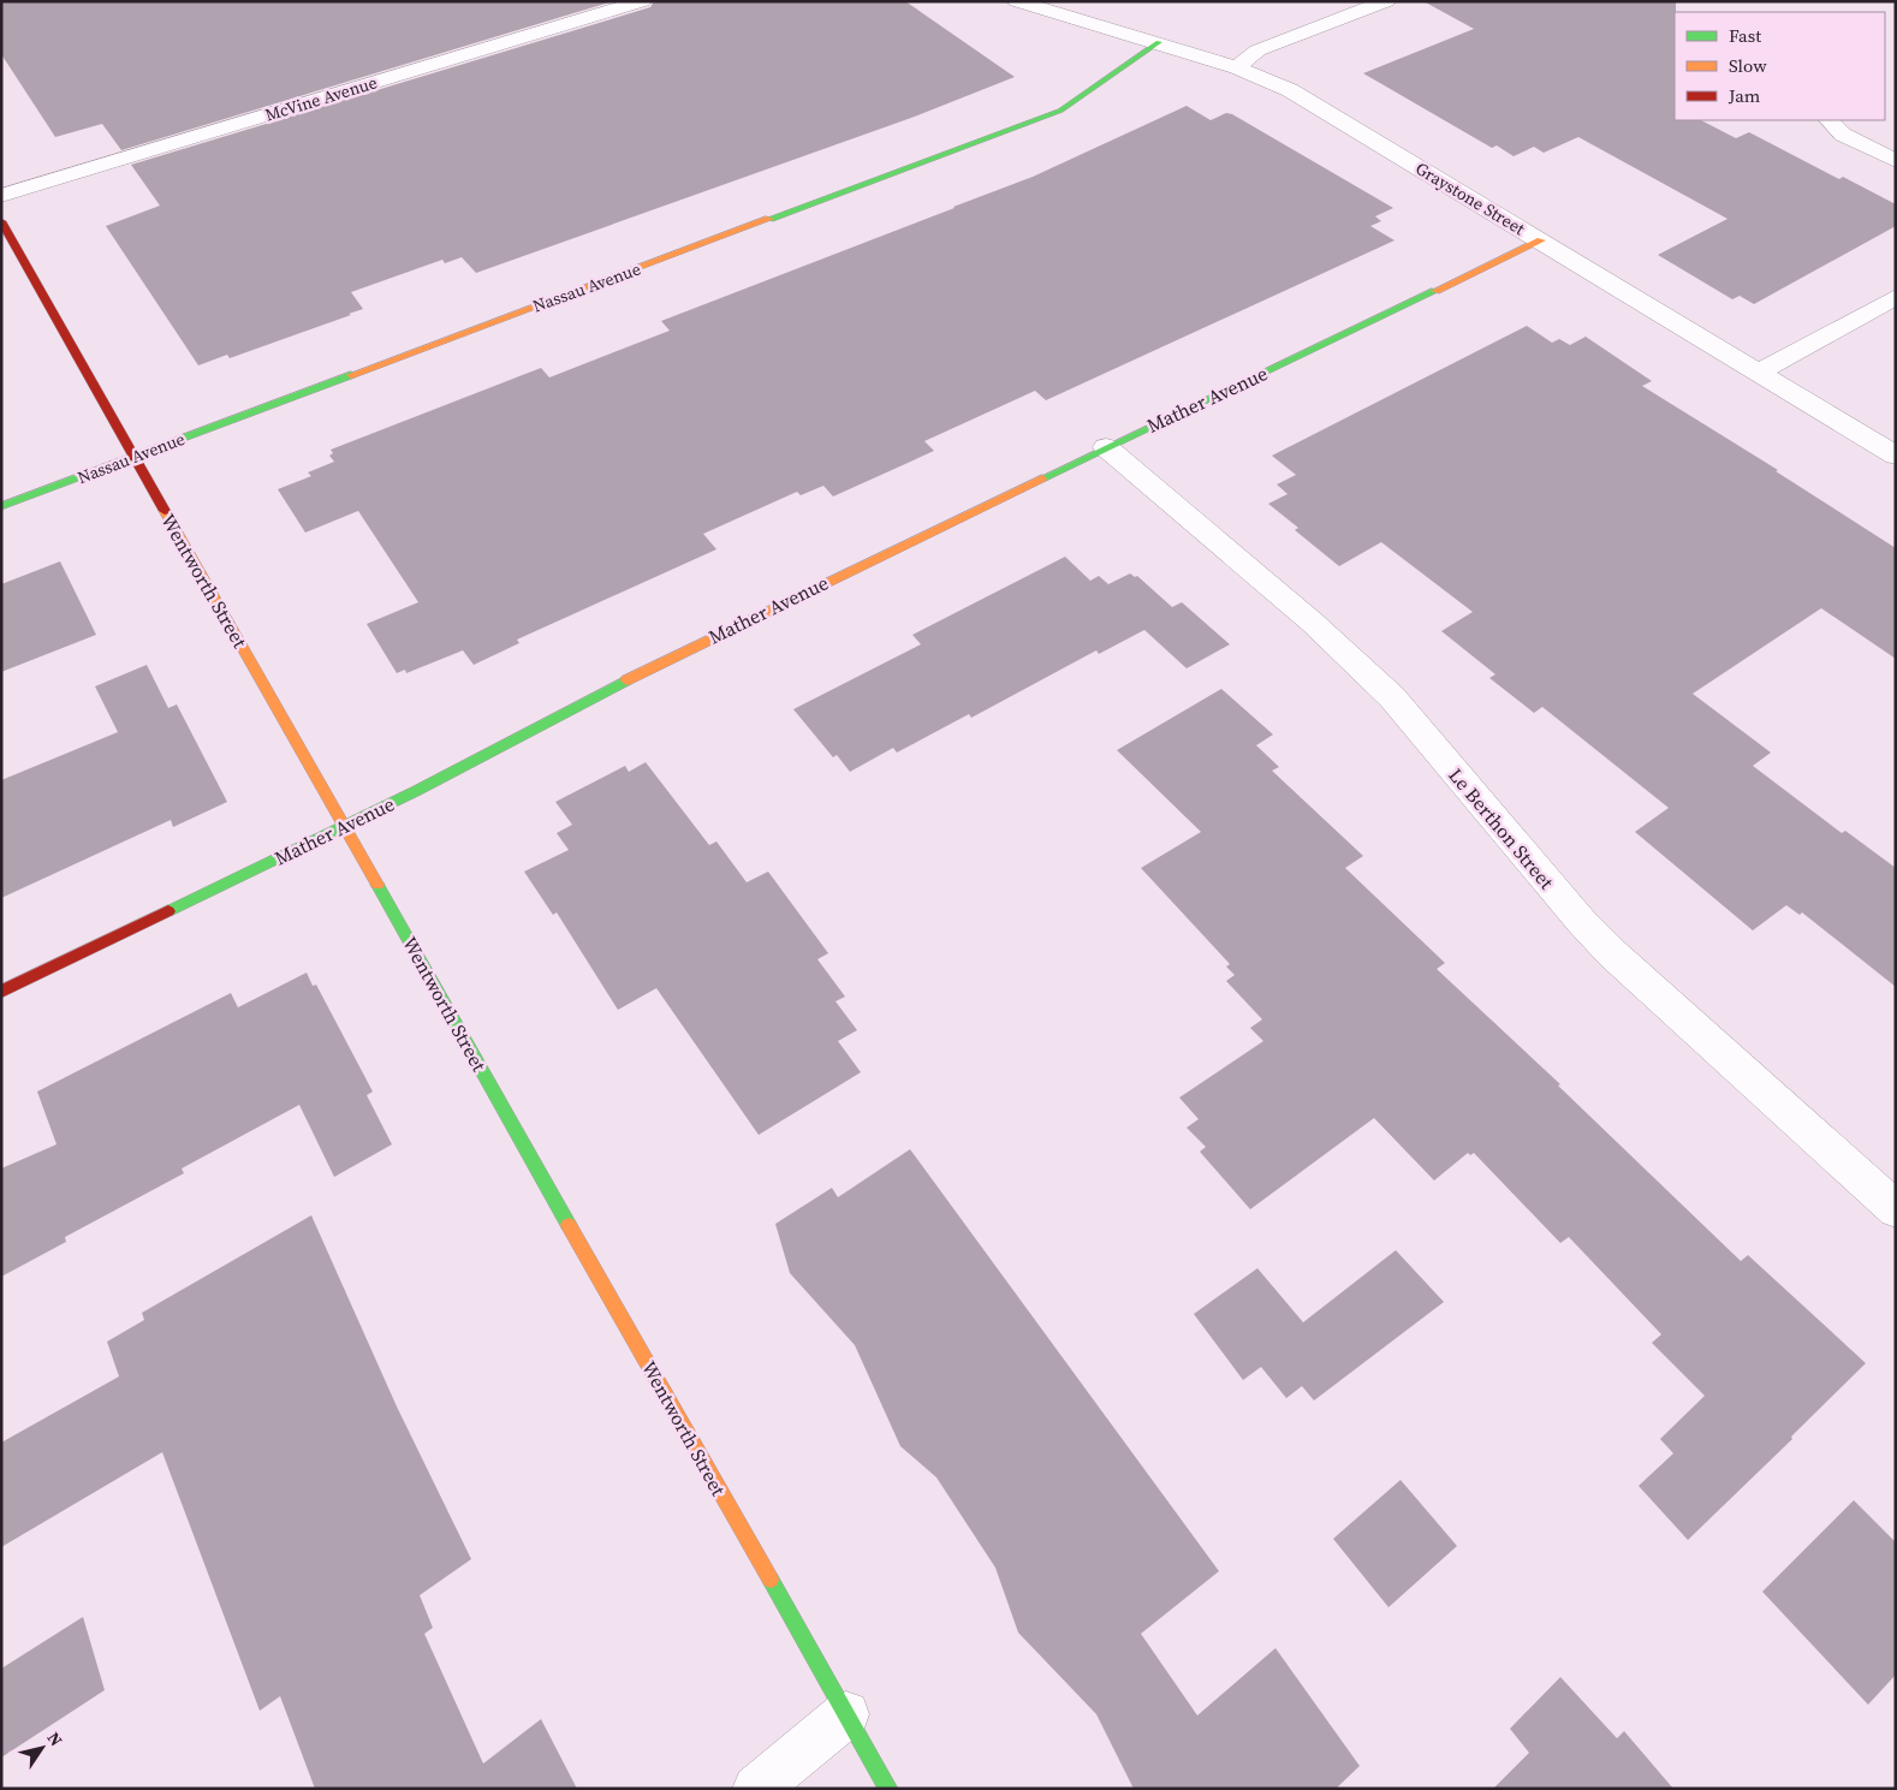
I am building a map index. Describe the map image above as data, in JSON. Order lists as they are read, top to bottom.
{
  "streets": {
    "street": [
      "McVine Avenue",
      "Graystone Street",
      "Nassau Avenue",
      "Mather Avenue",
      "Wentworth Street",
      "Le Berthon Street"
    ]
  },
  "crossings": [
    ["Graystone Street", "Nassau Avenue"],
    ["Graystone Street", "Mather Avenue"],
    ["Nassau Avenue", "Wentworth Street"],
    ["Mather Avenue", "Wentworth Street"],
    ["Mather Avenue", "Le Berthon Street"]
  ],
  "legend": ["Fast", "Slow", "Jam"],
  "north": "top right"
}
